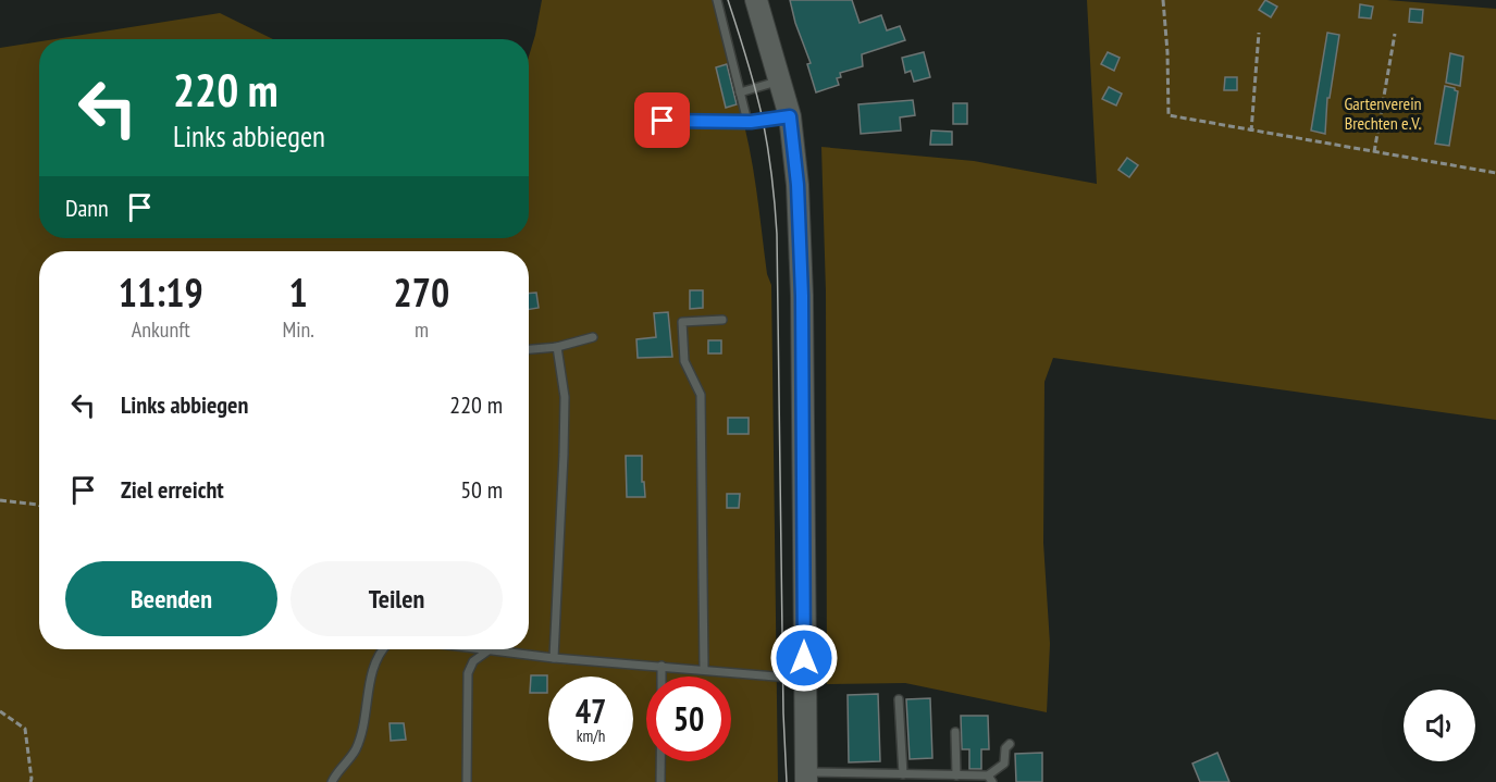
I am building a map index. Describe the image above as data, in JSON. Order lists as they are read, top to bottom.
{
  "parks": ["Gartenverein Brechten e.V."],
  "page": {
    "turn": ["220 m", "Links abbiegen"],
    "then": "Dann",
    "eta": [
      "11:19",
      "Ankunft",
      "1",
      "Min.",
      "270",
      "m"
    ],
    "list": [
      {
        "name": "Links abbiegen",
        "value": "220 m"
      },
      {
        "name": "Ziel erreicht",
        "value": "50 m"
      }
    ],
    "buttons": ["Beenden", "Teilen"],
    "speed": "47 km/h",
    "limit": "50"
  }
}
